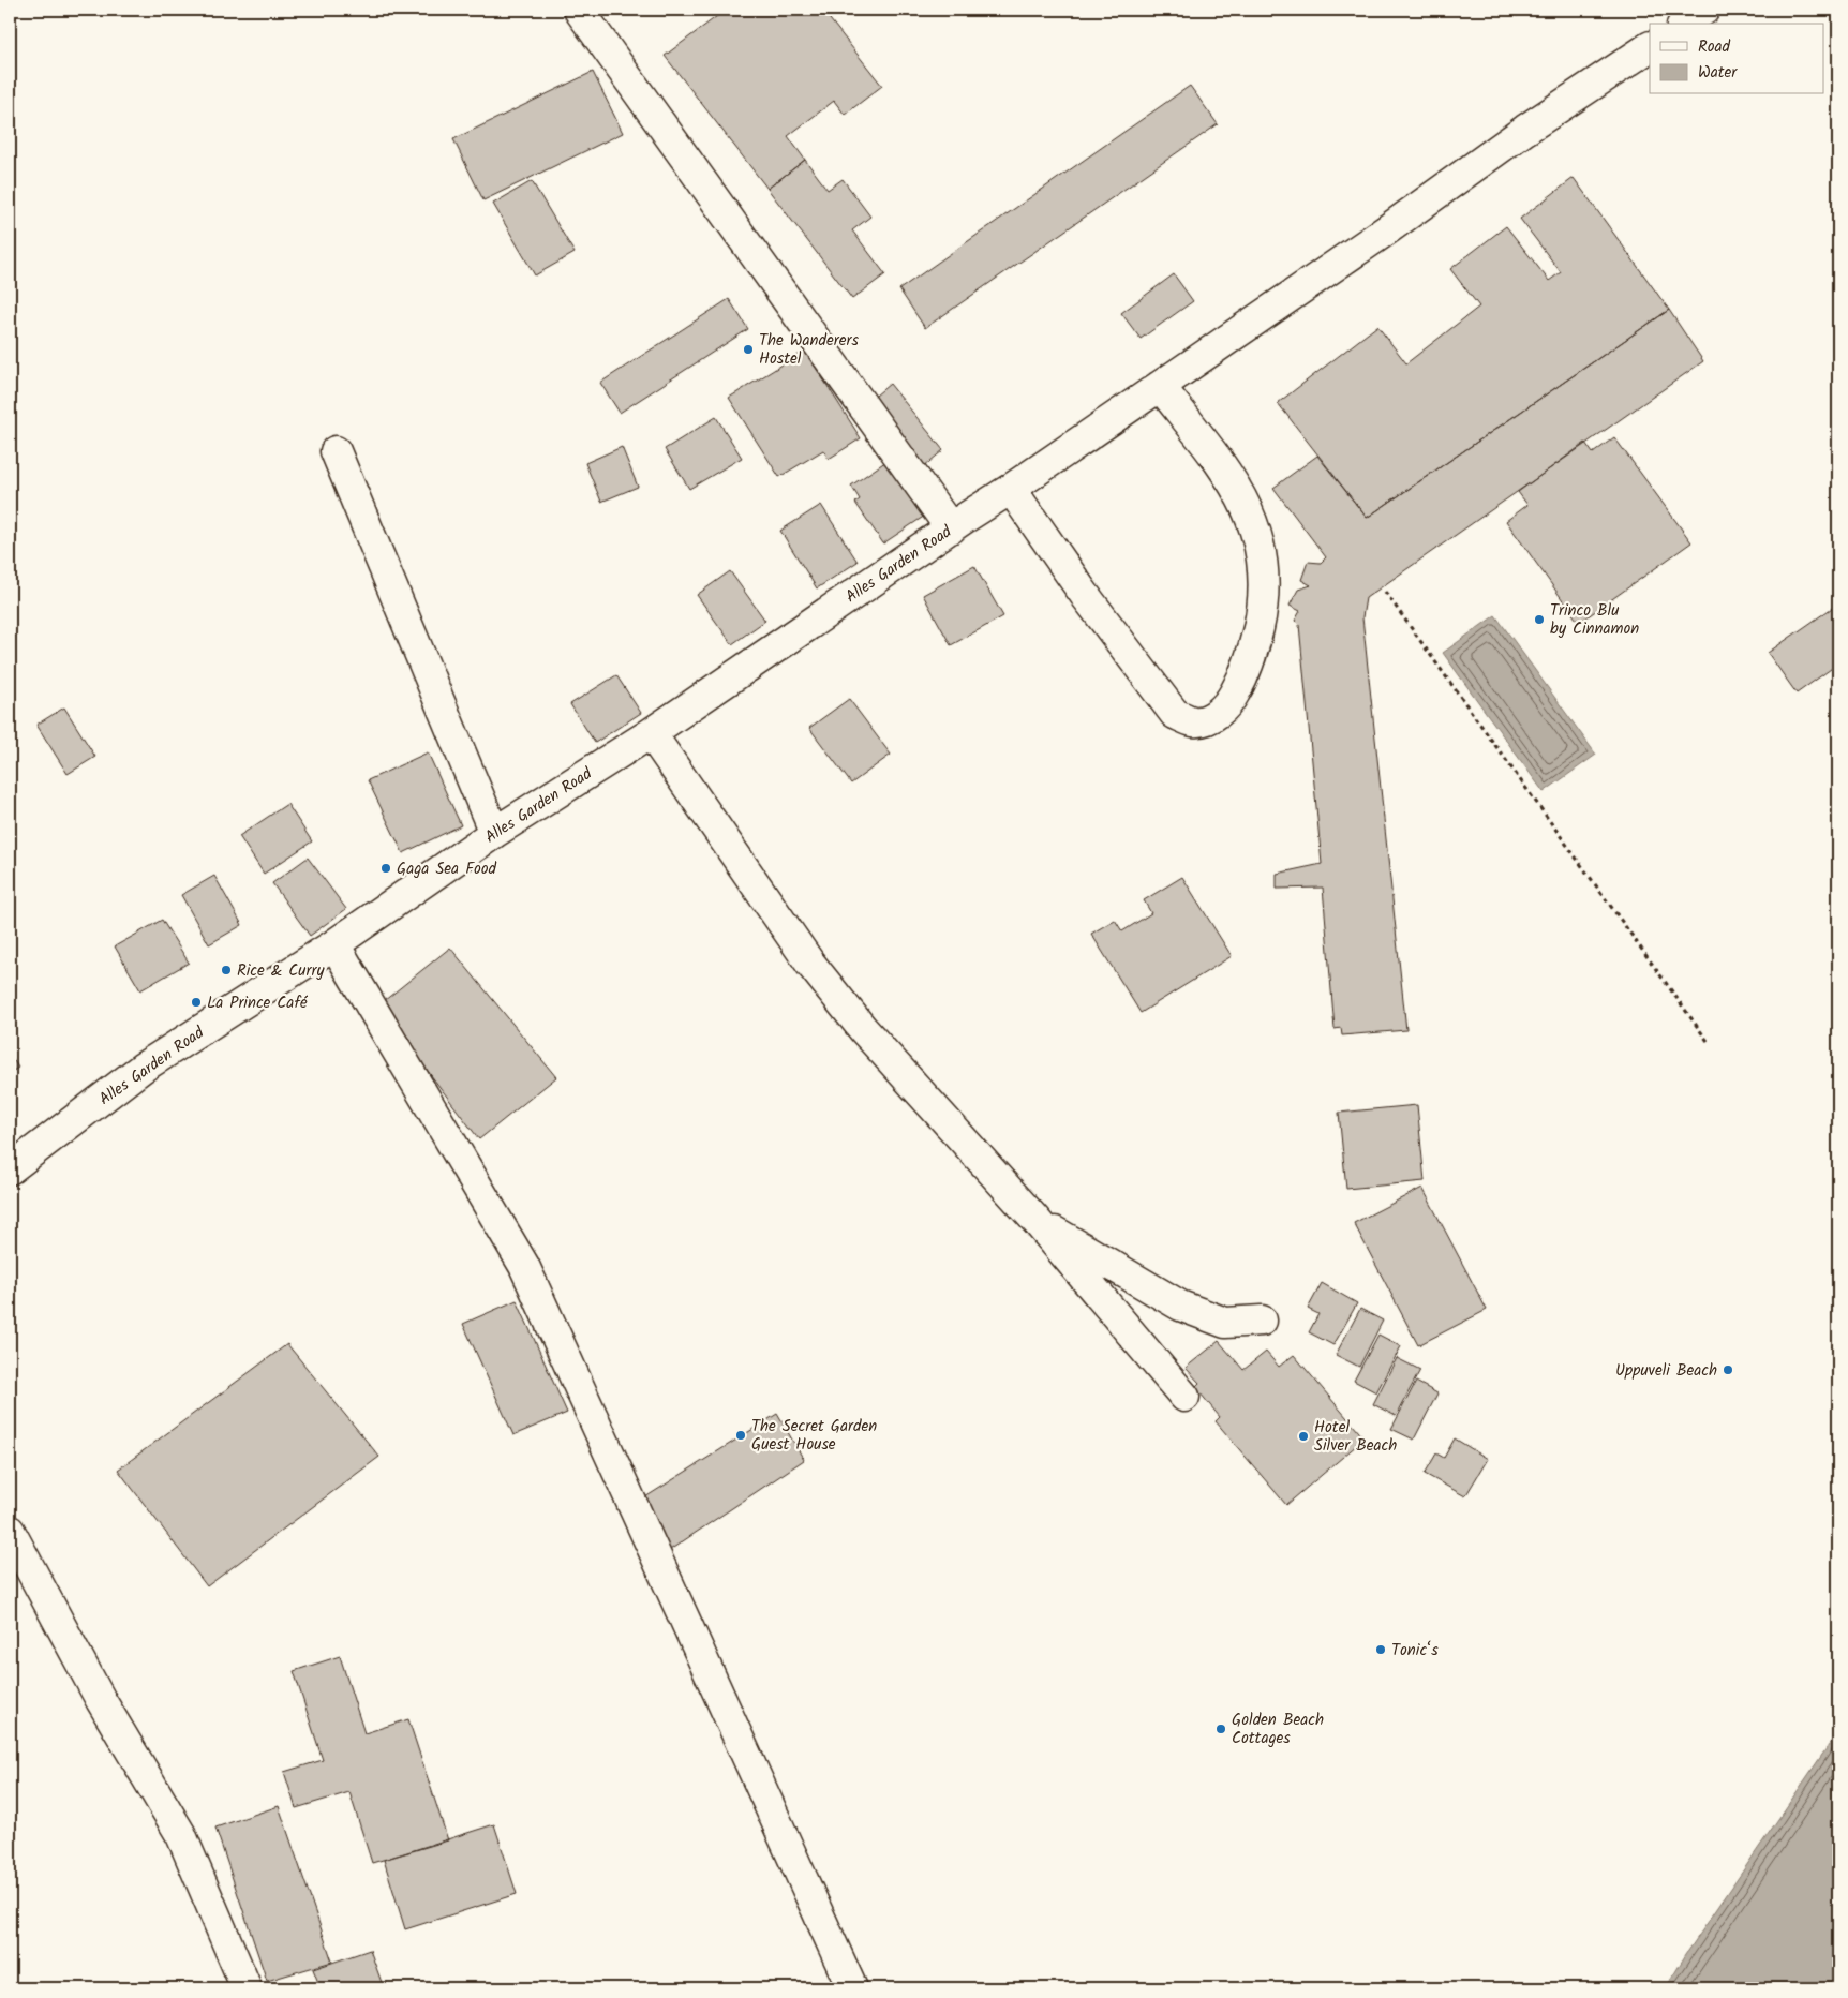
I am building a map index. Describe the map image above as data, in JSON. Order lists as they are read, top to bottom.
{
  "streets": {
    "street": ["Alles Garden Road"]
  },
  "places": [
    "The Wanderers Hostel",
    "Trinco Blu by Cinnamon",
    "Gaga Sea Food",
    "Rice & Curry",
    "La Prince Café",
    "Uppuveli Beach",
    "The Secret Garden Guest House",
    "Hotel Silver Beach",
    "Tonic‘s",
    "Golden Beach Cottages"
  ],
  "legend": ["Road", "Water"]
}
